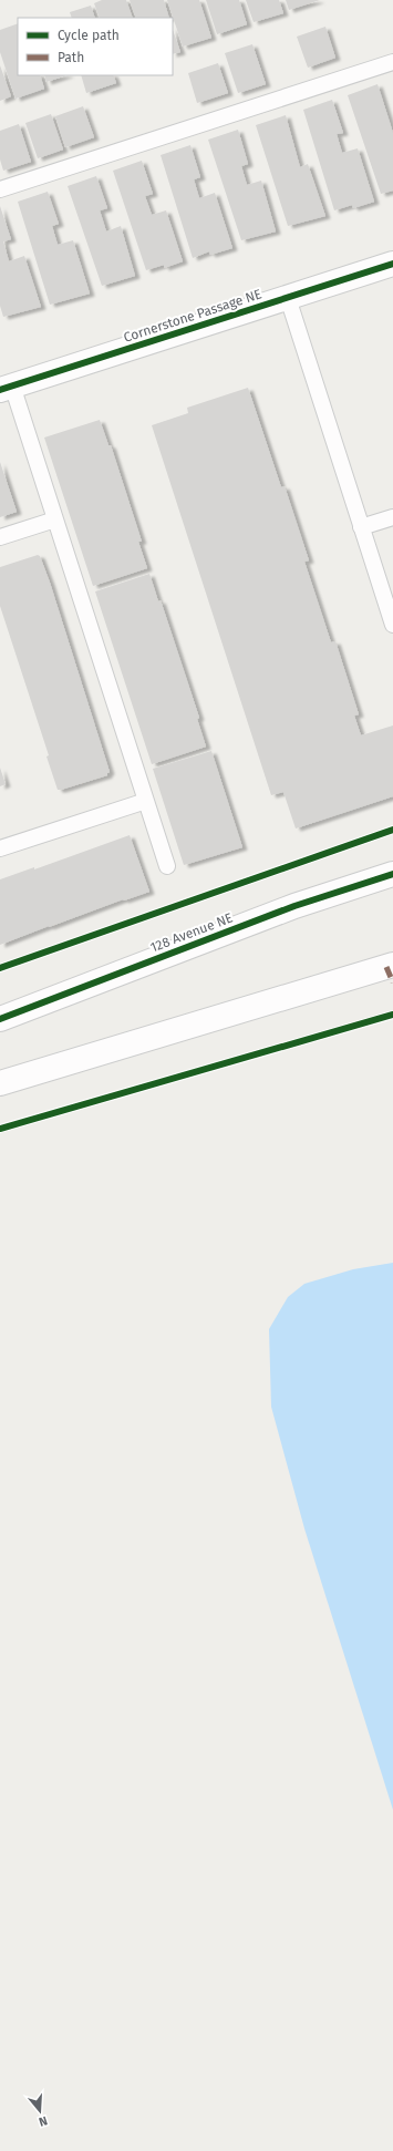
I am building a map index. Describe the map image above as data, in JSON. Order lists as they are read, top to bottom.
{
  "streets": {
    "street": ["Cornerstone Passage NE", "128 Avenue NE"]
  },
  "legend": ["Cycle path", "Path"],
  "north": "bottom"
}
